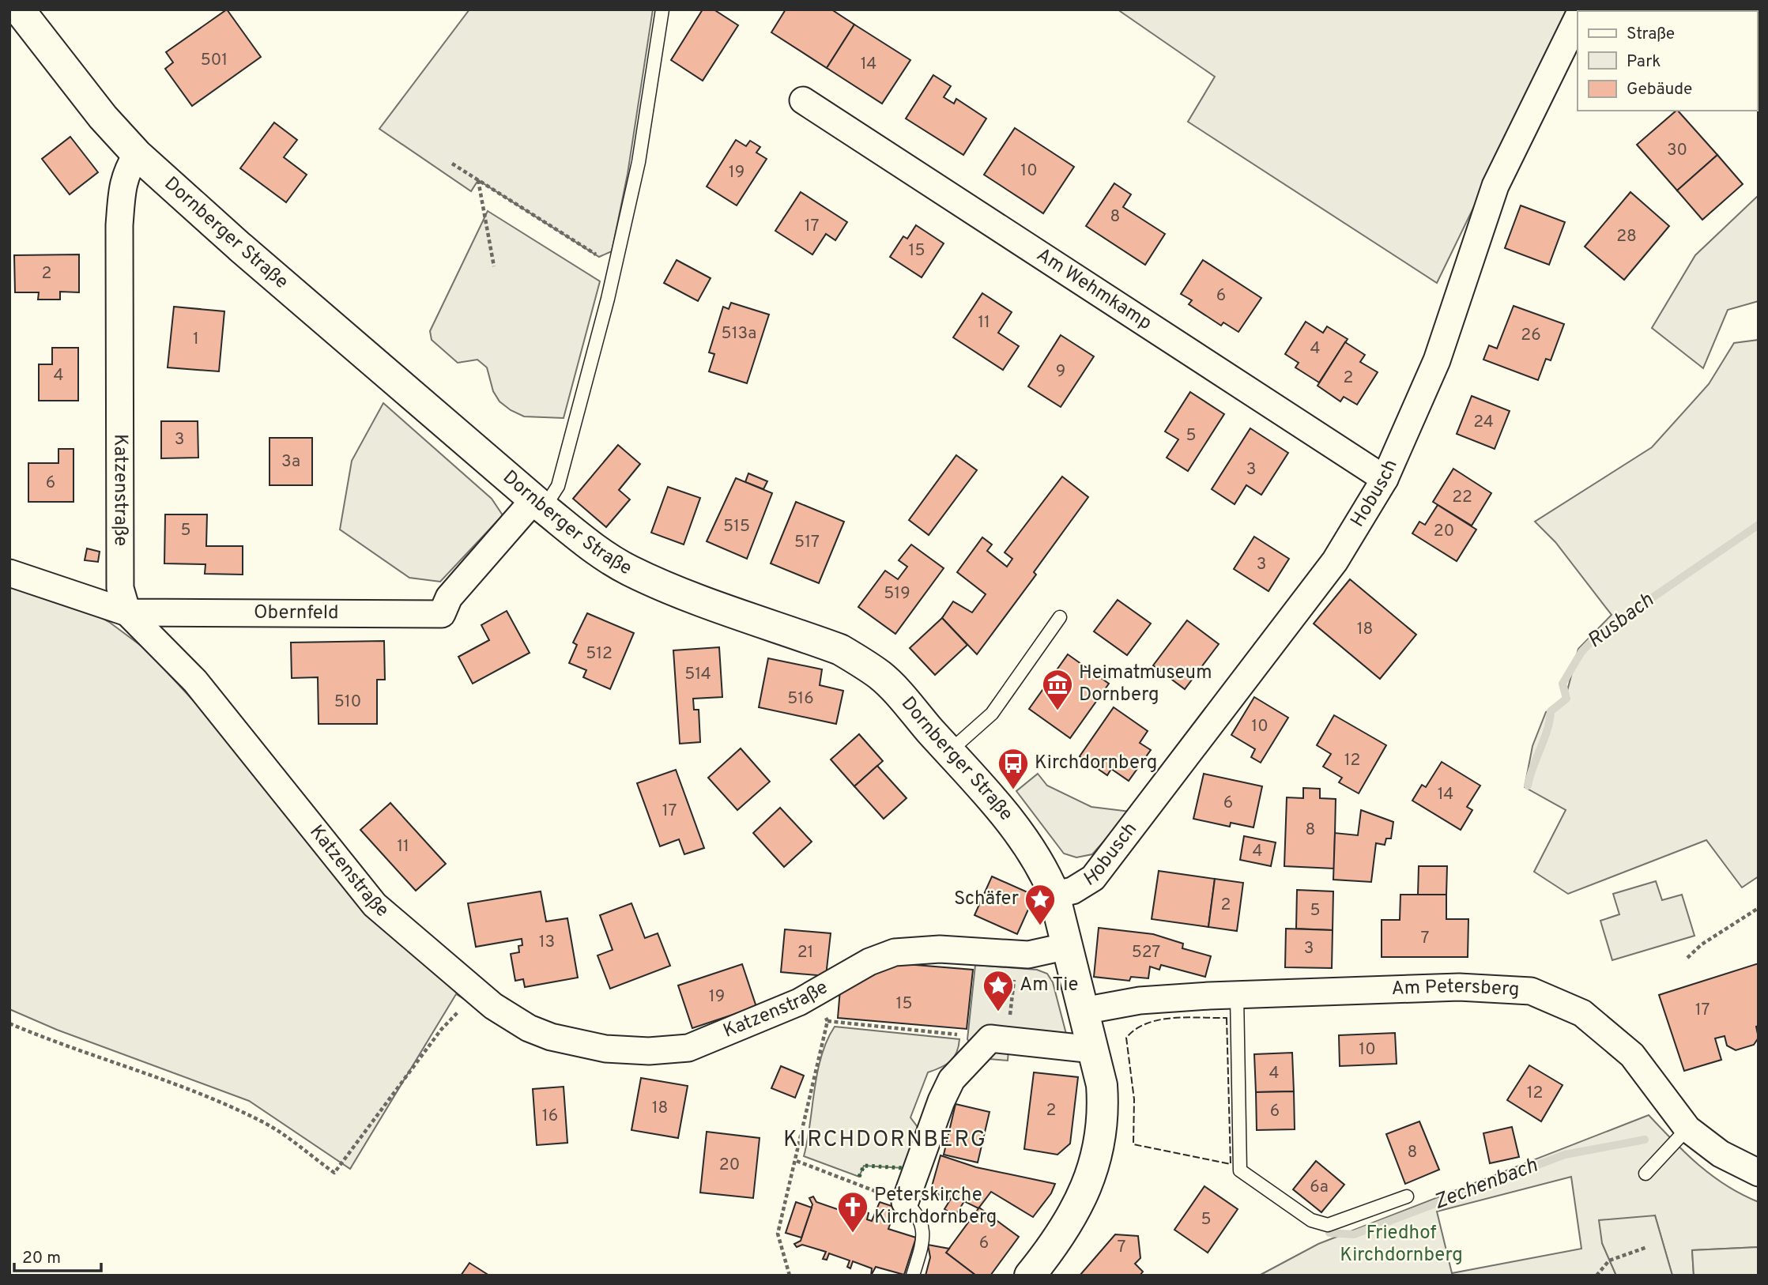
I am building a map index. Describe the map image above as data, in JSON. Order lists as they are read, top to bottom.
{
  "streets": {
    "street": [
      "Dornberger Straße",
      "Am Wehmkamp",
      "Katzenstraße",
      "Hobusch",
      "Obernfeld",
      "Am Petersberg"
    ]
  },
  "crossings": [
    ["Dornberger Straße", "Katzenstraße"],
    ["Dornberger Straße", "Hobusch"],
    ["Dornberger Straße", "Obernfeld"],
    ["Dornberger Straße", "Am Petersberg"],
    ["Am Wehmkamp", "Hobusch"],
    ["Katzenstraße", "Obernfeld"]
  ],
  "districts": ["KIRCHDORNBERG"],
  "water": ["Rusbach", "Zechenbach"],
  "parks": ["Friedhof Kirchdornberg"],
  "places": {
    "museum": ["Heimatmuseum Dornberg"],
    "bus stop": ["Kirchdornberg"],
    "place": ["Schäfer", "Am Tie"],
    "church": ["Peterskirche Kirchdornberg"]
  },
  "house_numbers": [
    "501",
    "14",
    "30",
    "10",
    "19",
    "8",
    "17",
    "28",
    "15",
    "2",
    "6",
    "11",
    "513a",
    "26",
    "1",
    "4",
    "9",
    "4",
    "2",
    "24",
    "5",
    "3",
    "3a",
    "3",
    "6",
    "22",
    "515",
    "5",
    "20",
    "517",
    "3",
    "519",
    "18",
    "512",
    "514",
    "516",
    "510",
    "10",
    "12",
    "14",
    "6",
    "17",
    "8",
    "11",
    "4",
    "2",
    "5",
    "7",
    "13",
    "3",
    "21",
    "527",
    "19",
    "15",
    "17",
    "10",
    "4",
    "12",
    "18",
    "2",
    "6",
    "16",
    "8",
    "20",
    "6a",
    "5",
    "6",
    "7"
  ],
  "legend": ["Straße", "Park", "Gebäude"],
  "scale_bar": "20 m"
}
